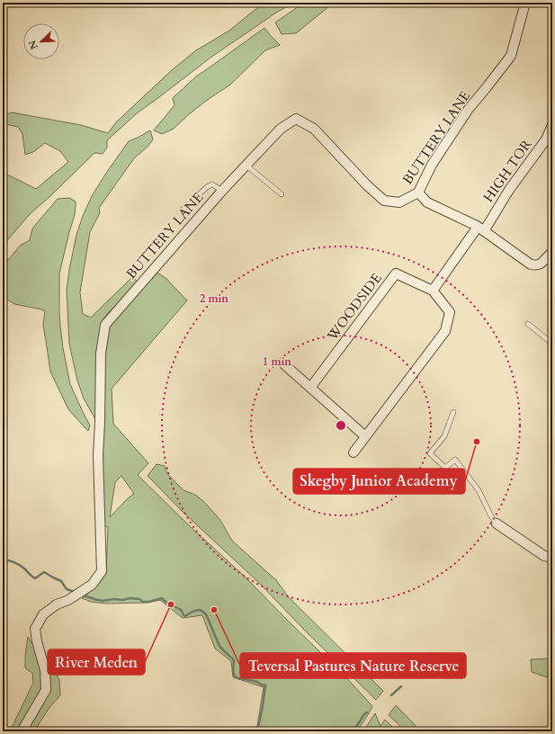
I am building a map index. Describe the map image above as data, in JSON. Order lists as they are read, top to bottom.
{
  "streets": {
    "street": ["BUTTERY LANE", "HIGH TOR", "WOODSIDE"]
  },
  "places": ["Skegby Junior Academy", "River Meden", "Teversal Pastures Nature Reserve"],
  "north": "bottom left",
  "rings": ["2 min", "1 min"]
}
